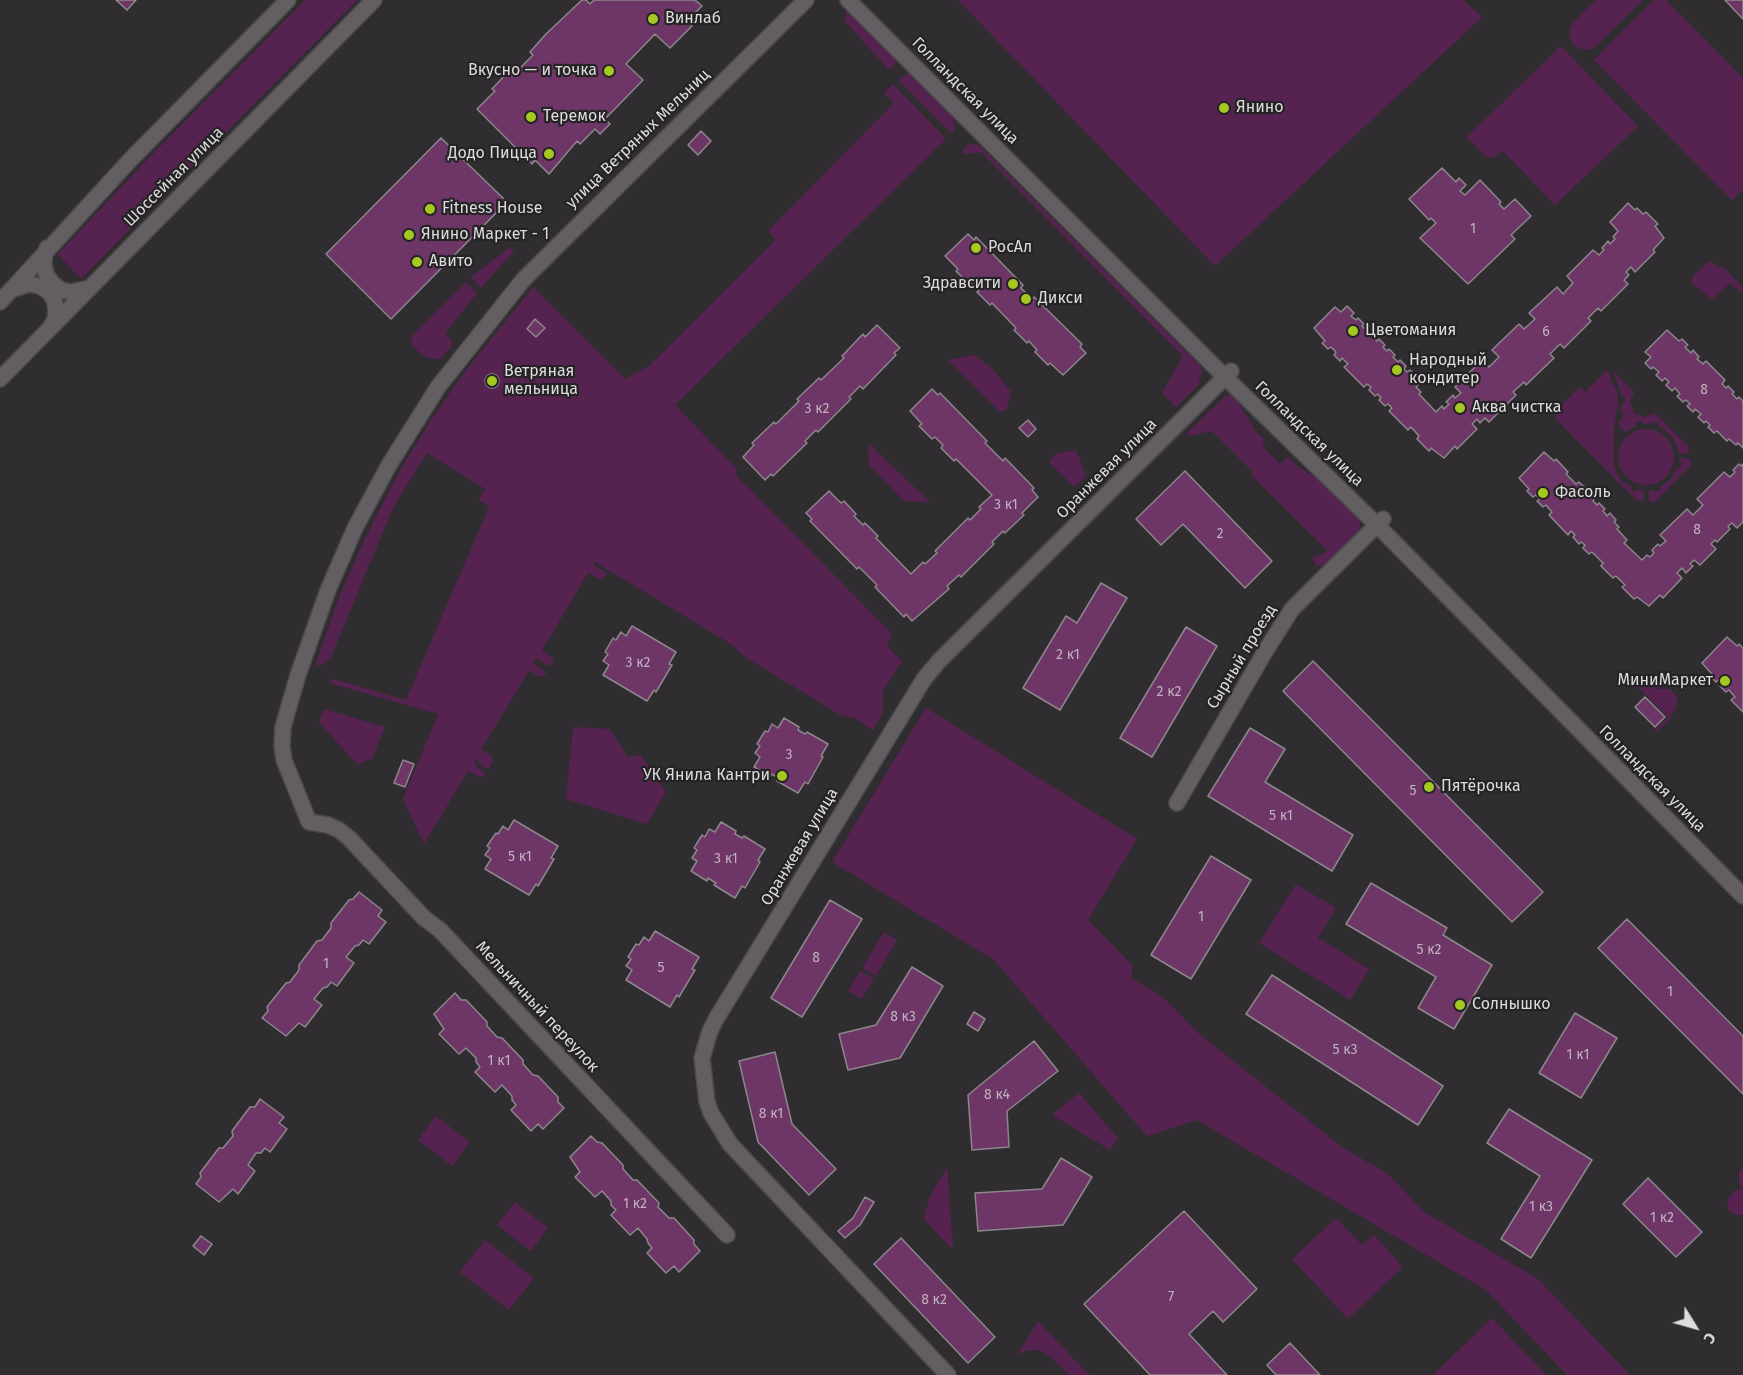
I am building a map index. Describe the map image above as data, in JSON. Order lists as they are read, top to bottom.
{
  "streets": {
    "street": [
      "Голландская улица",
      "улица Ветряных Мельниц",
      "Шоссейная улица",
      "Оранжевая улица",
      "Сырный проезд",
      "Мельничный переулок"
    ]
  },
  "crossings": [
    ["Голландская улица", "Оранжевая улица"],
    ["Голландская улица", "Сырный проезд"],
    ["улица Ветряных Мельниц", "Мельничный переулок"]
  ],
  "places": [
    "Винлаб",
    "Вкусно — и точка",
    "Янино",
    "Теремок",
    "Додо Пицца",
    "Fitness House",
    "Янино Маркет - 1",
    "РосАл",
    "Авито",
    "Здравсити",
    "Дикси",
    "Цветомания",
    "Народный кондитер",
    "Ветряная мельница",
    "Аква чистка",
    "Фасоль",
    "МиниМаркет",
    "УК Янила Кантри",
    "Пятёрочка",
    "Солнышко"
  ],
  "house_numbers": [
    "1",
    "6",
    "8",
    "3 к2",
    "3 к1",
    "8",
    "2",
    "2 к1",
    "3 к2",
    "2 к2",
    "3",
    "5",
    "5 к1",
    "5 к1",
    "3 к1",
    "1",
    "5 к2",
    "8",
    "1",
    "5",
    "1",
    "8 к3",
    "5 к3",
    "1 к1",
    "1 к1",
    "8 к4",
    "8 к1",
    "1 к2",
    "1 к3",
    "1 к2",
    "7",
    "8 к2"
  ],
  "north": "bottom right"
}
